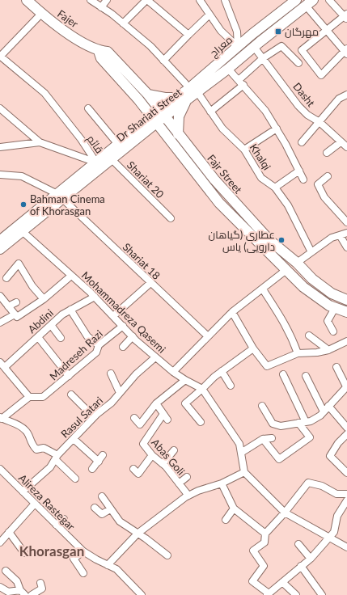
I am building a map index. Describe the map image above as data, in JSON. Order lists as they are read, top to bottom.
{
  "streets": {
    "main road": [
      "Fajer",
      "معراج",
      "Dr Shariati Street",
      "Fajr Street"
    ],
    "street": [
      "Dasht",
      "قائم",
      "Khalqi",
      "Shariat 20",
      "Shariat 18",
      "Mohammadreza Qasemi",
      "Abdini",
      "Madreseh Razi",
      "Rasul Satari",
      "Abas Goli",
      "Alireza Rastegar"
    ]
  },
  "crossings": [
    ["Fajer", "Fajr Street"],
    ["معراج", "Dr Shariati Street"],
    ["معراج", "Fajr Street"],
    ["Dasht", "Dr Shariati Street"],
    ["Dr Shariati Street", "قائم"],
    ["Dr Shariati Street", "Khalqi"],
    ["Dr Shariati Street", "Fajr Street"],
    ["Dr Shariati Street", "Shariat 20"],
    ["Dr Shariati Street", "Shariat 18"],
    ["Dr Shariati Street", "Mohammadreza Qasemi"],
    ["Mohammadreza Qasemi", "Abdini"],
    ["Mohammadreza Qasemi", "Madreseh Razi"],
    ["Mohammadreza Qasemi", "Rasul Satari"],
    ["Rasul Satari", "Alireza Rastegar"]
  ],
  "districts": ["Khorasgan"],
  "places": {
    "transit": ["مهرگان"],
    "other": ["Bahman Cinema of Khorasgan", "عطاری (گیاهان دارویی) یاس"]
  }
}
